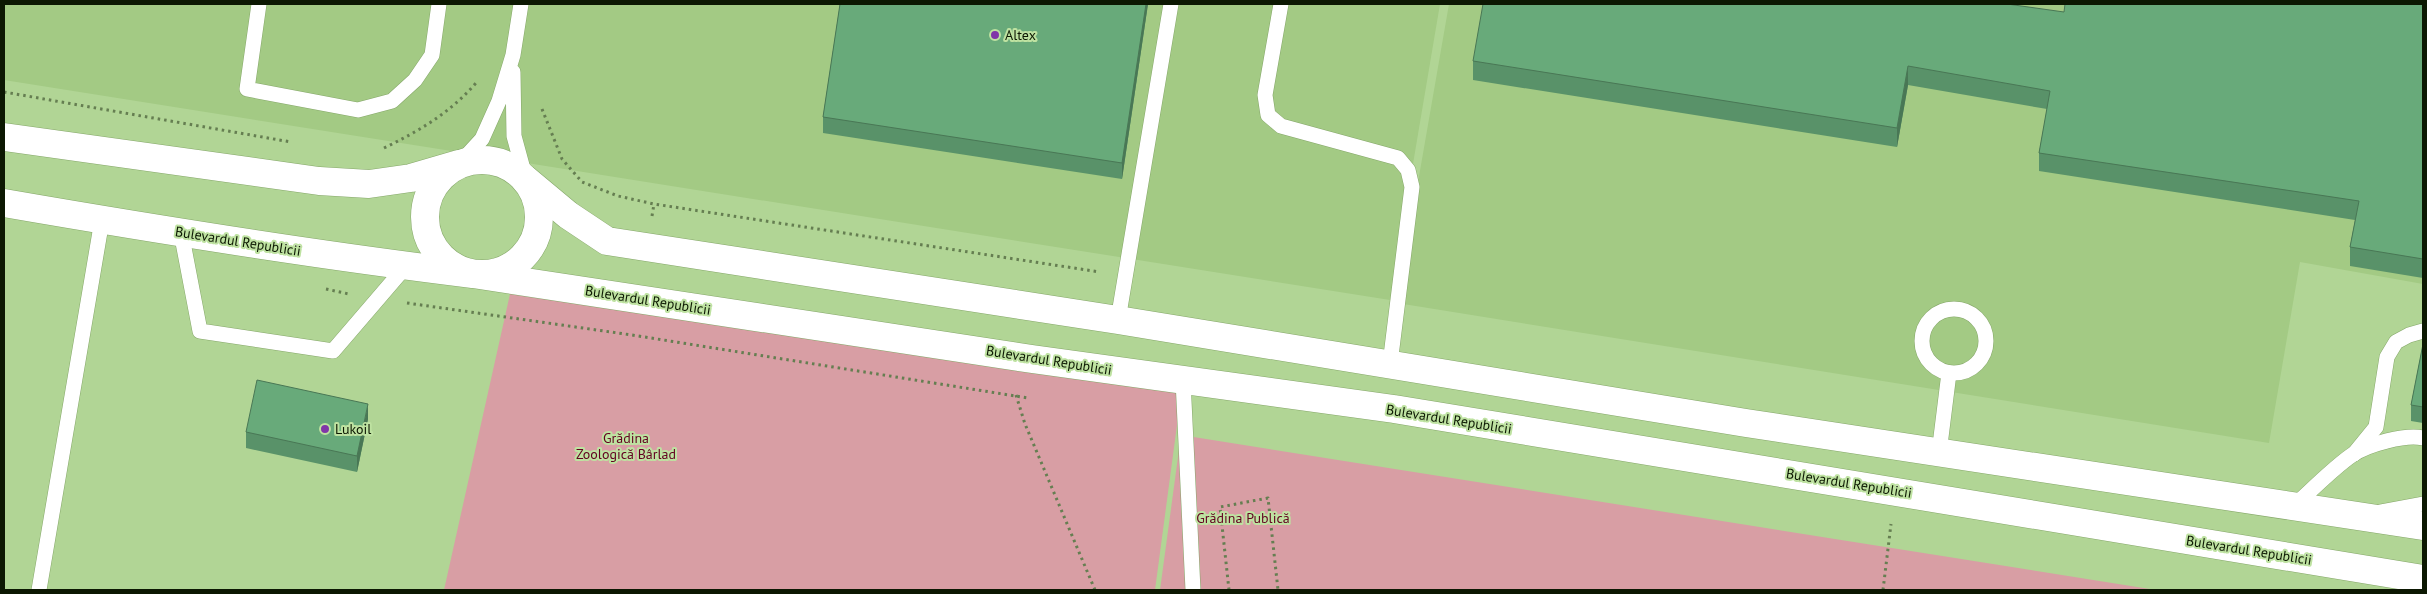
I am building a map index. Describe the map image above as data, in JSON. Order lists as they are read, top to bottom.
{
  "streets": {
    "main road": ["Bulevardul Republicii"]
  },
  "parks": ["Grădina Zoologică Bârlad", "Grădina Publică"],
  "places": ["Altex", "Lukoil"]
}
